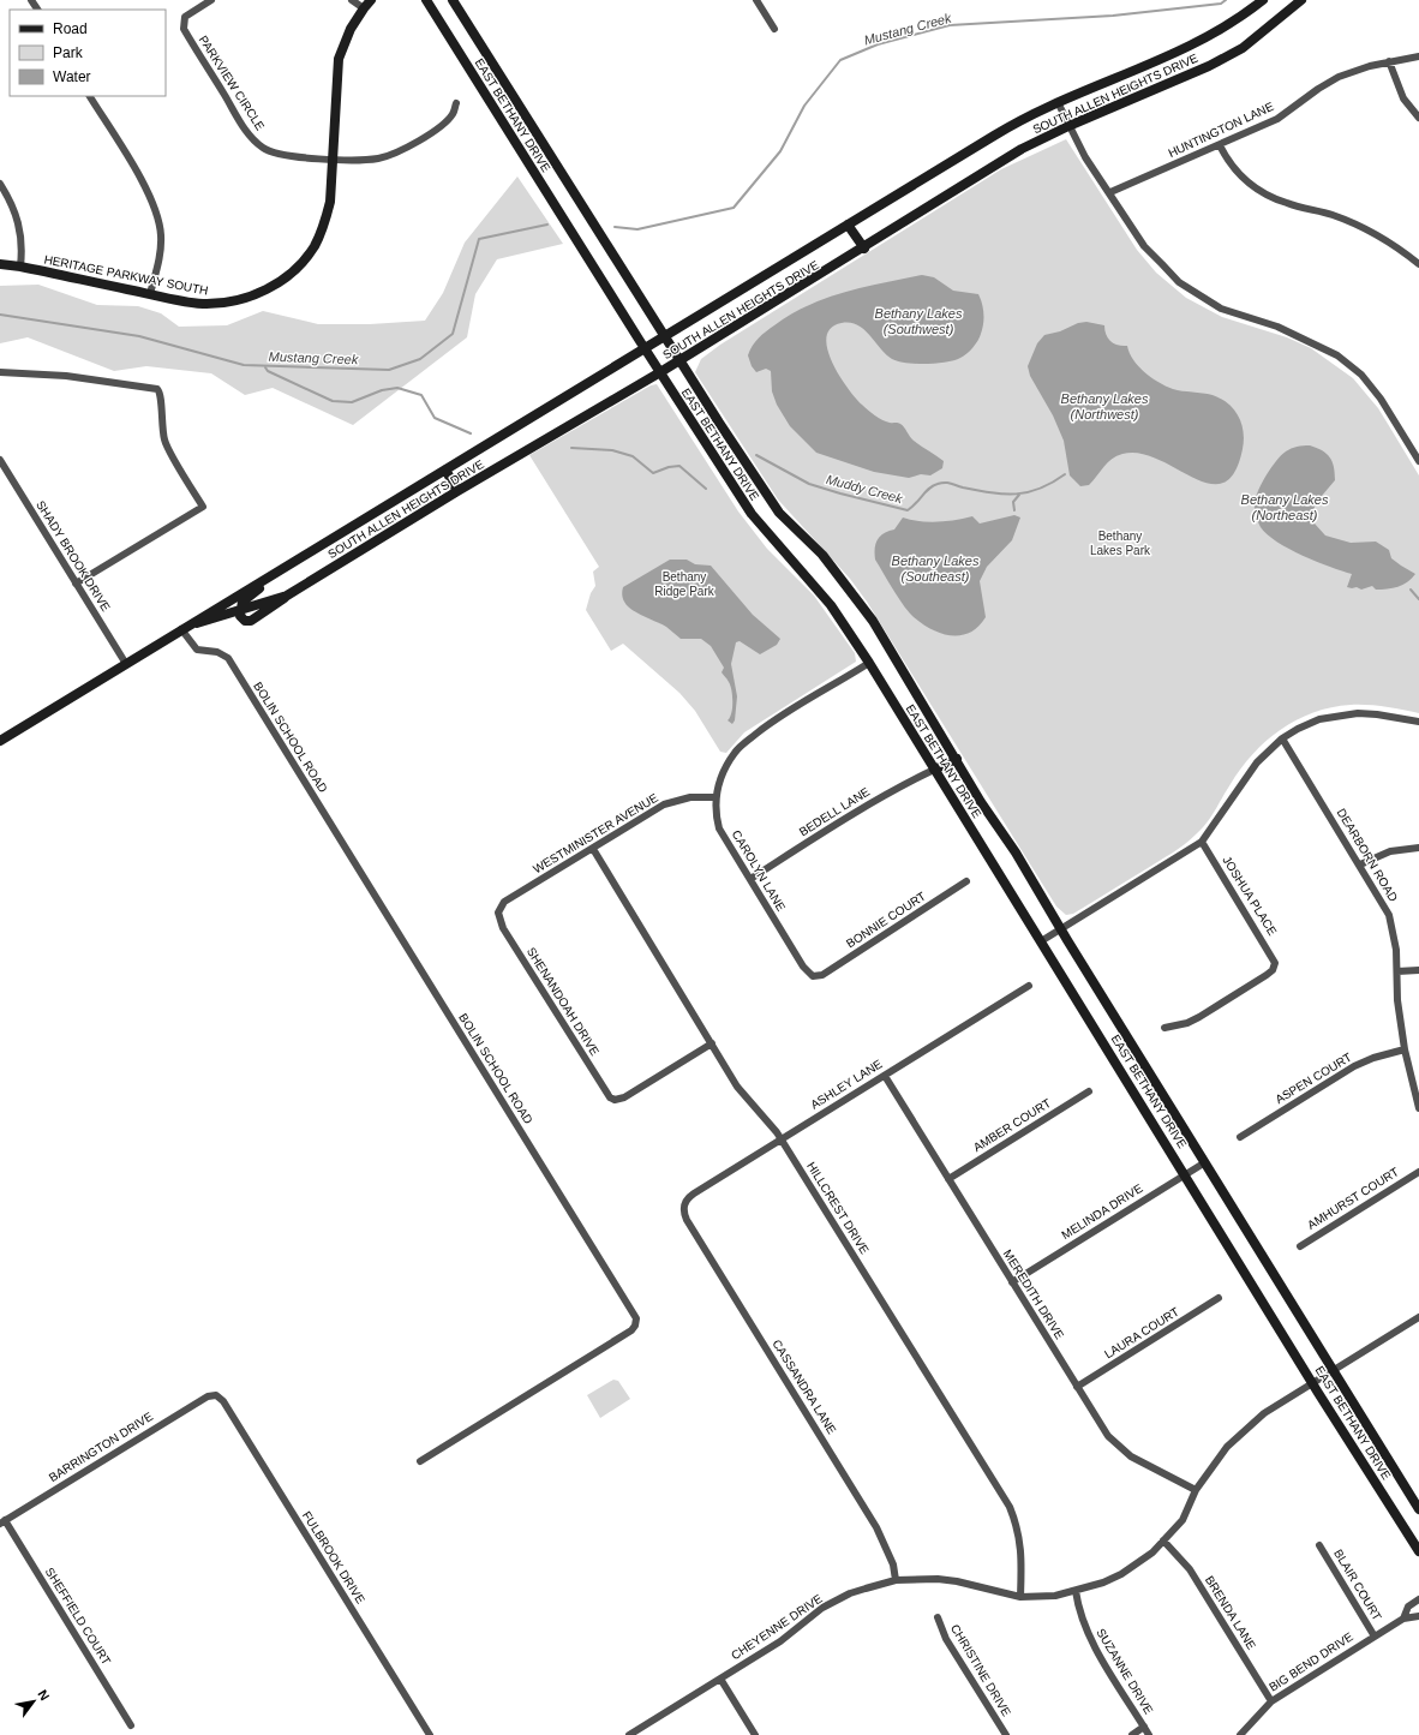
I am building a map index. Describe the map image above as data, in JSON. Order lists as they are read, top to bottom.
{
  "streets": {
    "main road": ["SOUTH ALLEN HEIGHTS DRIVE", "EAST BETHANY DRIVE", "HERITAGE PARKWAY SOUTH"],
    "street": [
      "PARKVIEW CIRCLE",
      "HUNTINGTON LANE",
      "SHADY BROOK DRIVE",
      "BOLIN SCHOOL ROAD",
      "BEDELL LANE",
      "WESTMINISTER AVENUE",
      "DEARBORN ROAD",
      "CAROLYN LANE",
      "JOSHUA PLACE",
      "BONNIE COURT",
      "SHENANDOAH DRIVE",
      "ASPEN COURT",
      "ASHLEY LANE",
      "AMBER COURT",
      "AMHURST COURT",
      "HILLCREST DRIVE",
      "MELINDA DRIVE",
      "MEREDITH DRIVE",
      "LAURA COURT",
      "CASSANDRA LANE",
      "BARRINGTON DRIVE",
      "FULBROOK DRIVE",
      "BLAIR COURT",
      "BRENDA LANE",
      "SHEFFIELD COURT",
      "CHEYENNE DRIVE",
      "BIG BEND DRIVE",
      "CHRISTINE DRIVE",
      "SUZANNE DRIVE"
    ]
  },
  "crossings": [
    ["PARKVIEW CIRCLE", "HERITAGE PARKWAY SOUTH"],
    ["SOUTH ALLEN HEIGHTS DRIVE", "EAST BETHANY DRIVE"],
    ["SOUTH ALLEN HEIGHTS DRIVE", "SHADY BROOK DRIVE"],
    ["SOUTH ALLEN HEIGHTS DRIVE", "BOLIN SCHOOL ROAD"],
    ["EAST BETHANY DRIVE", "BEDELL LANE"],
    ["EAST BETHANY DRIVE", "CAROLYN LANE"],
    ["EAST BETHANY DRIVE", "MELINDA DRIVE"],
    ["EAST BETHANY DRIVE", "CHEYENNE DRIVE"],
    ["BEDELL LANE", "CAROLYN LANE"],
    ["WESTMINISTER AVENUE", "CAROLYN LANE"],
    ["WESTMINISTER AVENUE", "SHENANDOAH DRIVE"],
    ["WESTMINISTER AVENUE", "HILLCREST DRIVE"],
    ["DEARBORN ROAD", "ASPEN COURT"],
    ["CAROLYN LANE", "BONNIE COURT"],
    ["SHENANDOAH DRIVE", "HILLCREST DRIVE"],
    ["ASHLEY LANE", "HILLCREST DRIVE"],
    ["ASHLEY LANE", "MEREDITH DRIVE"],
    ["ASHLEY LANE", "CASSANDRA LANE"],
    ["AMBER COURT", "MEREDITH DRIVE"],
    ["HILLCREST DRIVE", "CHEYENNE DRIVE"],
    ["MELINDA DRIVE", "MEREDITH DRIVE"],
    ["MEREDITH DRIVE", "LAURA COURT"],
    ["MEREDITH DRIVE", "CHEYENNE DRIVE"],
    ["CASSANDRA LANE", "CHEYENNE DRIVE"],
    ["BARRINGTON DRIVE", "FULBROOK DRIVE"],
    ["BARRINGTON DRIVE", "SHEFFIELD COURT"],
    ["BLAIR COURT", "BIG BEND DRIVE"],
    ["BRENDA LANE", "CHEYENNE DRIVE"],
    ["BRENDA LANE", "BIG BEND DRIVE"],
    ["CHEYENNE DRIVE", "SUZANNE DRIVE"]
  ],
  "water": [
    "Mustang Creek",
    "Bethany Lakes (Southwest)",
    "Bethany Lakes (Northwest)",
    "Muddy Creek",
    "Bethany Lakes (Northeast)",
    "Bethany Lakes (Southeast)"
  ],
  "parks": ["Bethany Lakes Park", "Bethany Ridge Park"],
  "legend": ["Road", "Park", "Water"],
  "north": "top right"
}
